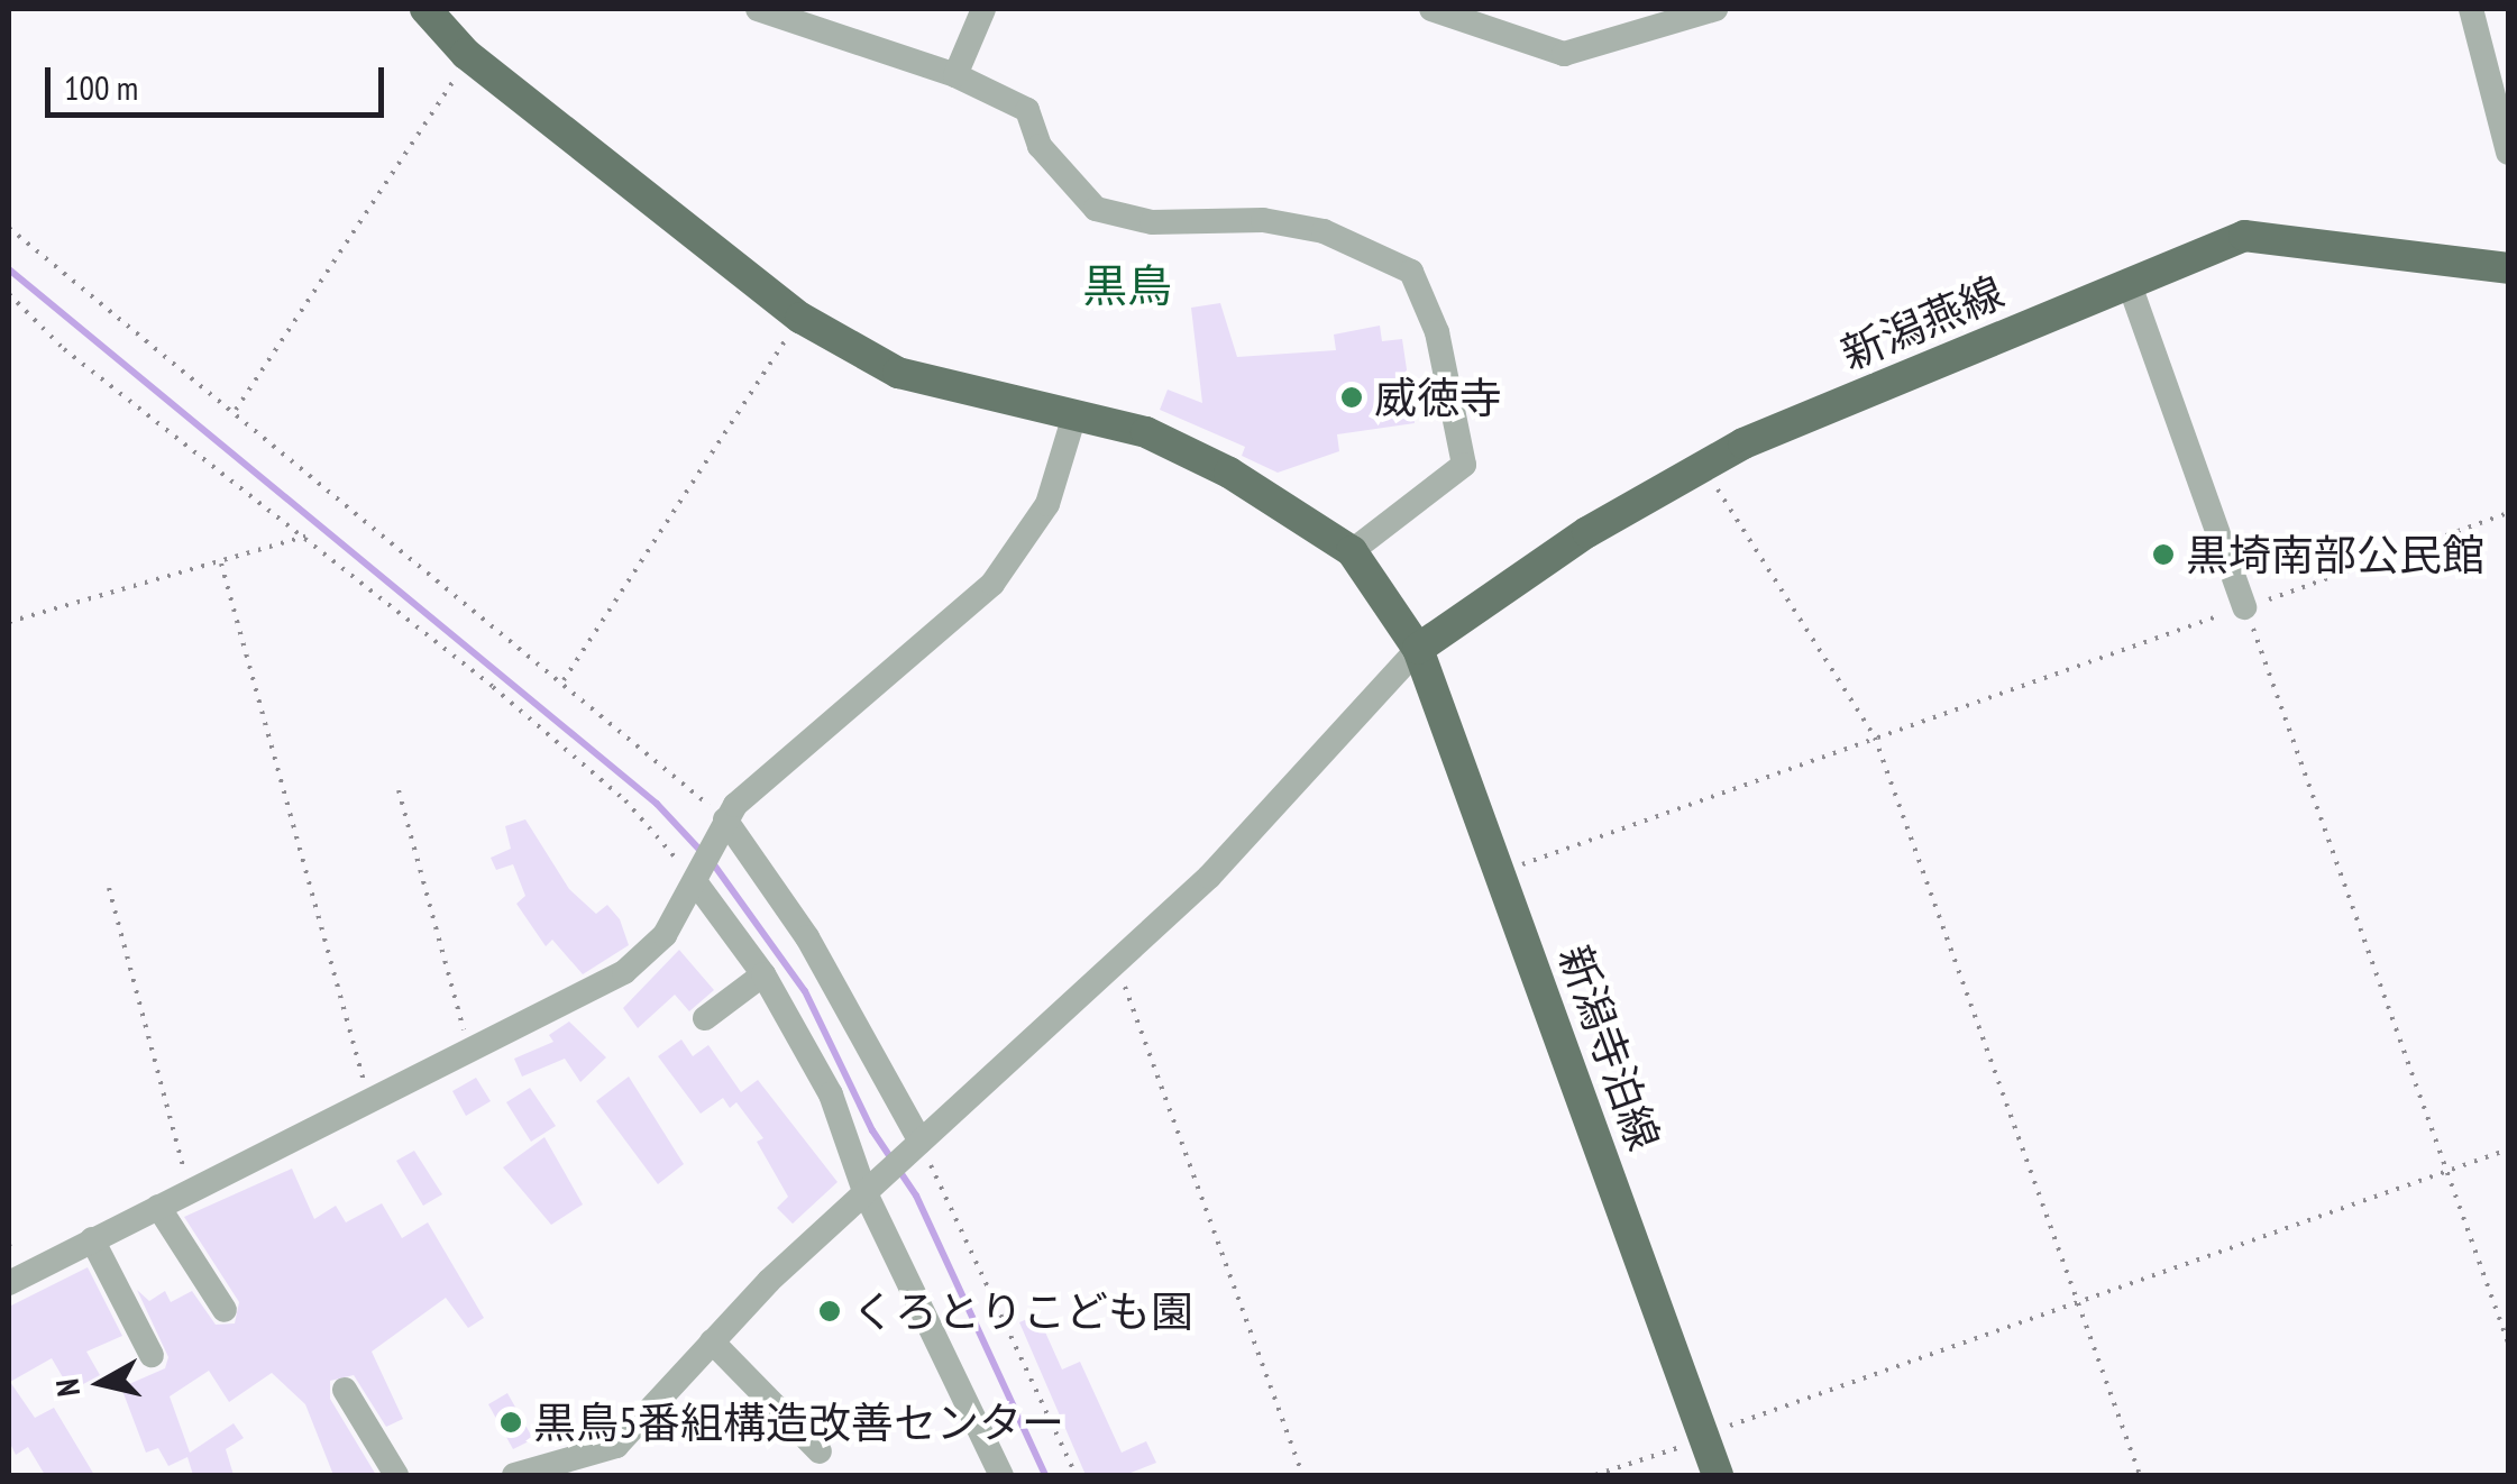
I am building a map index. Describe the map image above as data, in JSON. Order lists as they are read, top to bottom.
{
  "streets": {
    "main road": ["新潟燕線", "新潟寺泊線"]
  },
  "crossings": [
    ["新潟燕線", "新潟寺泊線"]
  ],
  "districts": ["黒鳥"],
  "places": [
    "威徳寺",
    "黒埼南部公民館",
    "くろとりこども園",
    "黒鳥5番組構造改善センター"
  ],
  "scale_bar": "100 m",
  "north": "left"
}
